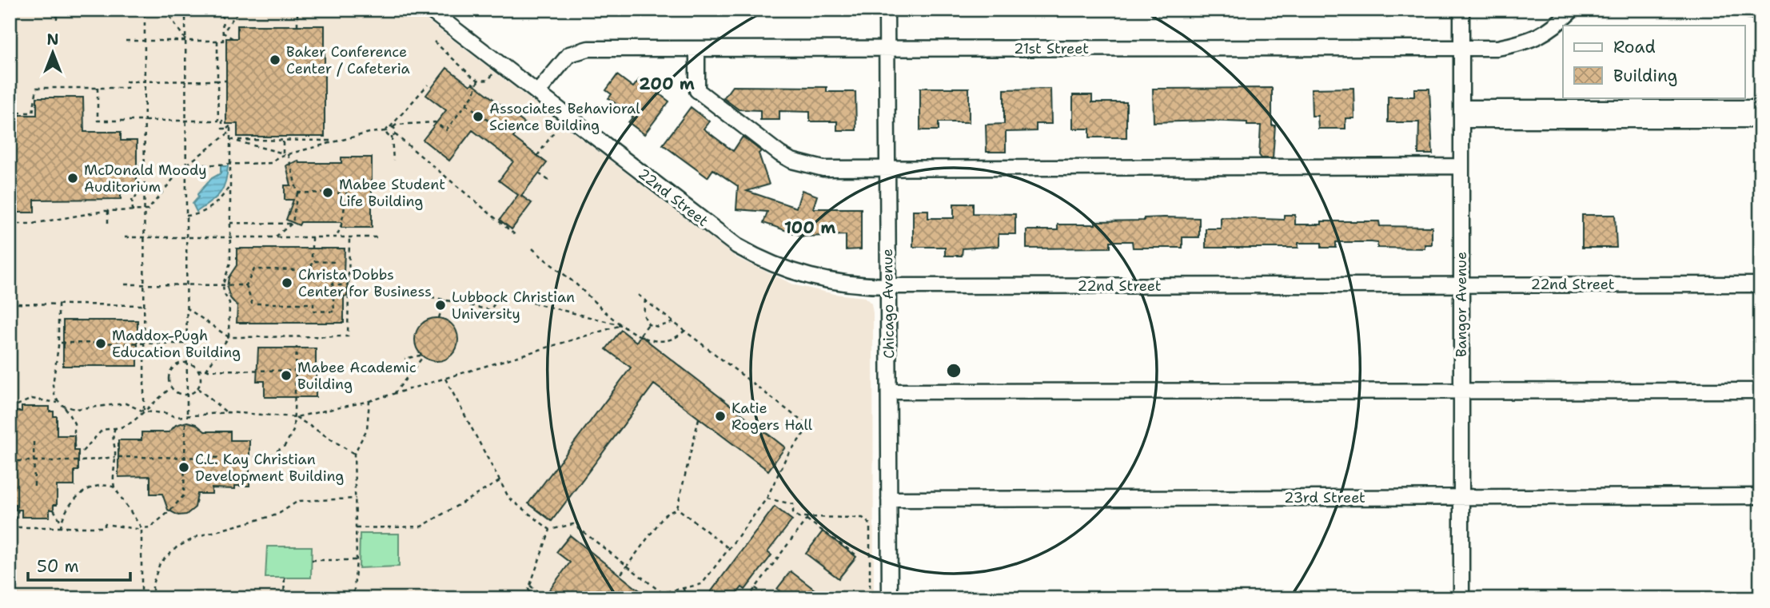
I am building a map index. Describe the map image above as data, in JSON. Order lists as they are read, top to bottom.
{
  "streets": {
    "street": [
      "21st Street",
      "22nd Street",
      "Chicago Avenue",
      "Bangor Avenue",
      "23rd Street"
    ]
  },
  "crossings": [
    ["21st Street", "22nd Street"],
    ["21st Street", "Chicago Avenue"],
    ["21st Street", "Bangor Avenue"],
    ["22nd Street", "Chicago Avenue"],
    ["22nd Street", "Bangor Avenue"],
    ["Chicago Avenue", "23rd Street"],
    ["Bangor Avenue", "23rd Street"]
  ],
  "places": [
    "Baker Conference Center / Cafeteria",
    "Associates Behavioral Science Building",
    "McDonald Moody Auditorium",
    "Mabee Student Life Building",
    "Christa Dobbs Center for Business",
    "Lubbock Christian University",
    "Maddox-Pugh Education Building",
    "Mabee Academic Building",
    "Katie Rogers Hall",
    "C.L. Kay Christian Development Building"
  ],
  "legend": ["Road", "Building"],
  "scale_bar": "50 m",
  "north": "top",
  "rings": ["200 m", "100 m"]
}
